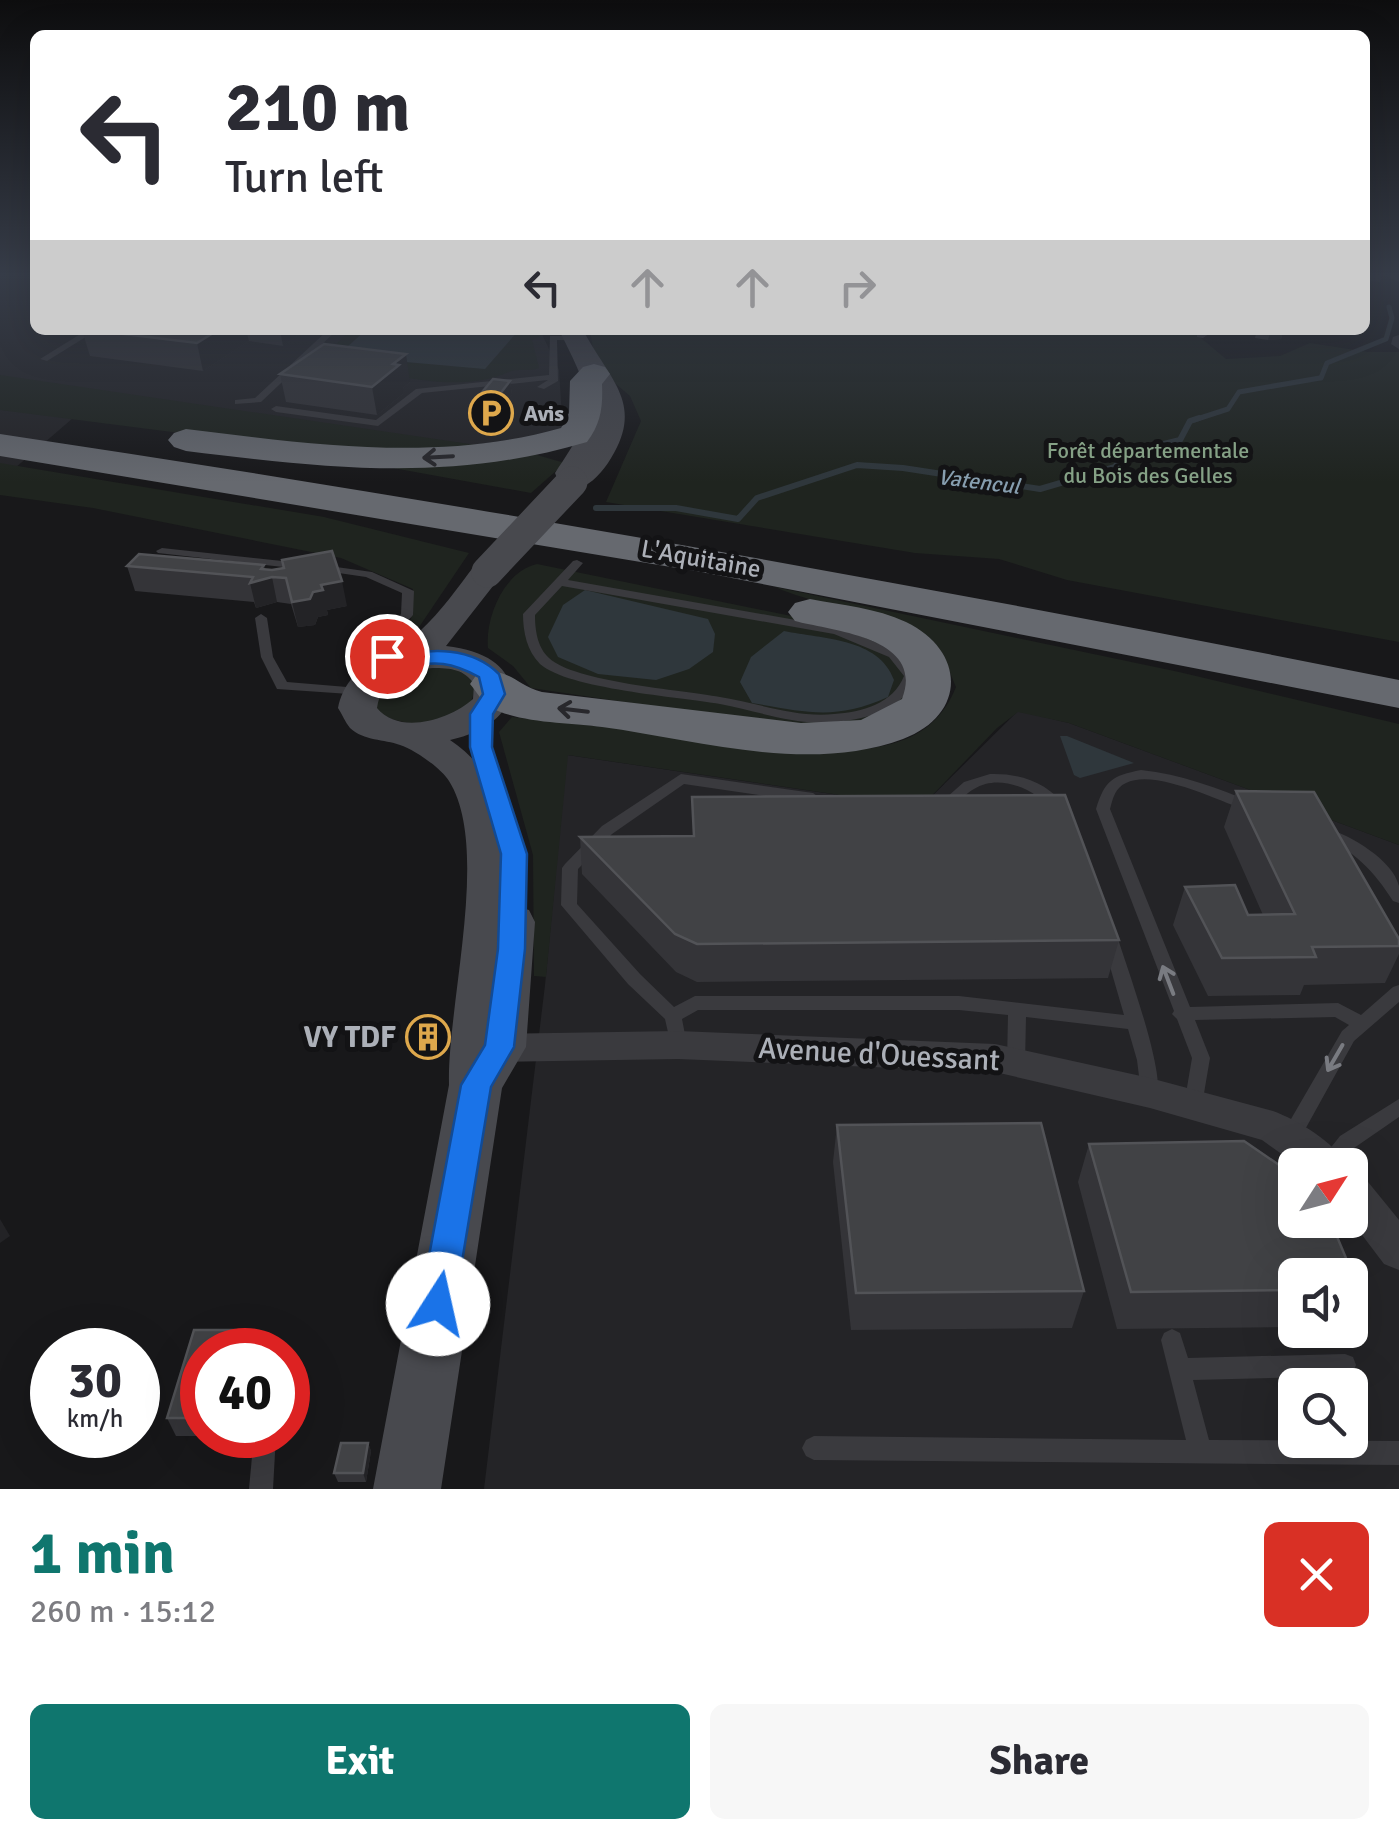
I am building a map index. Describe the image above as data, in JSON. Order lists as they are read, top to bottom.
{
  "streets": {
    "highway": ["L'Aquitaine"],
    "street": ["Avenue d'Ouessant"]
  },
  "water": ["Vatencul"],
  "parks": ["Forêt départementale du Bois des Gelles"],
  "places": {
    "parking": ["Avis"],
    "building": ["VY TDF"]
  },
  "north": "top right",
  "page": {
    "turn": ["210 m", "Turn left"],
    "speed": "30 km/h",
    "limit": "40",
    "heading": ["1 min", "260 m · 15:12"],
    "buttons": ["Exit", "Share"]
  }
}
